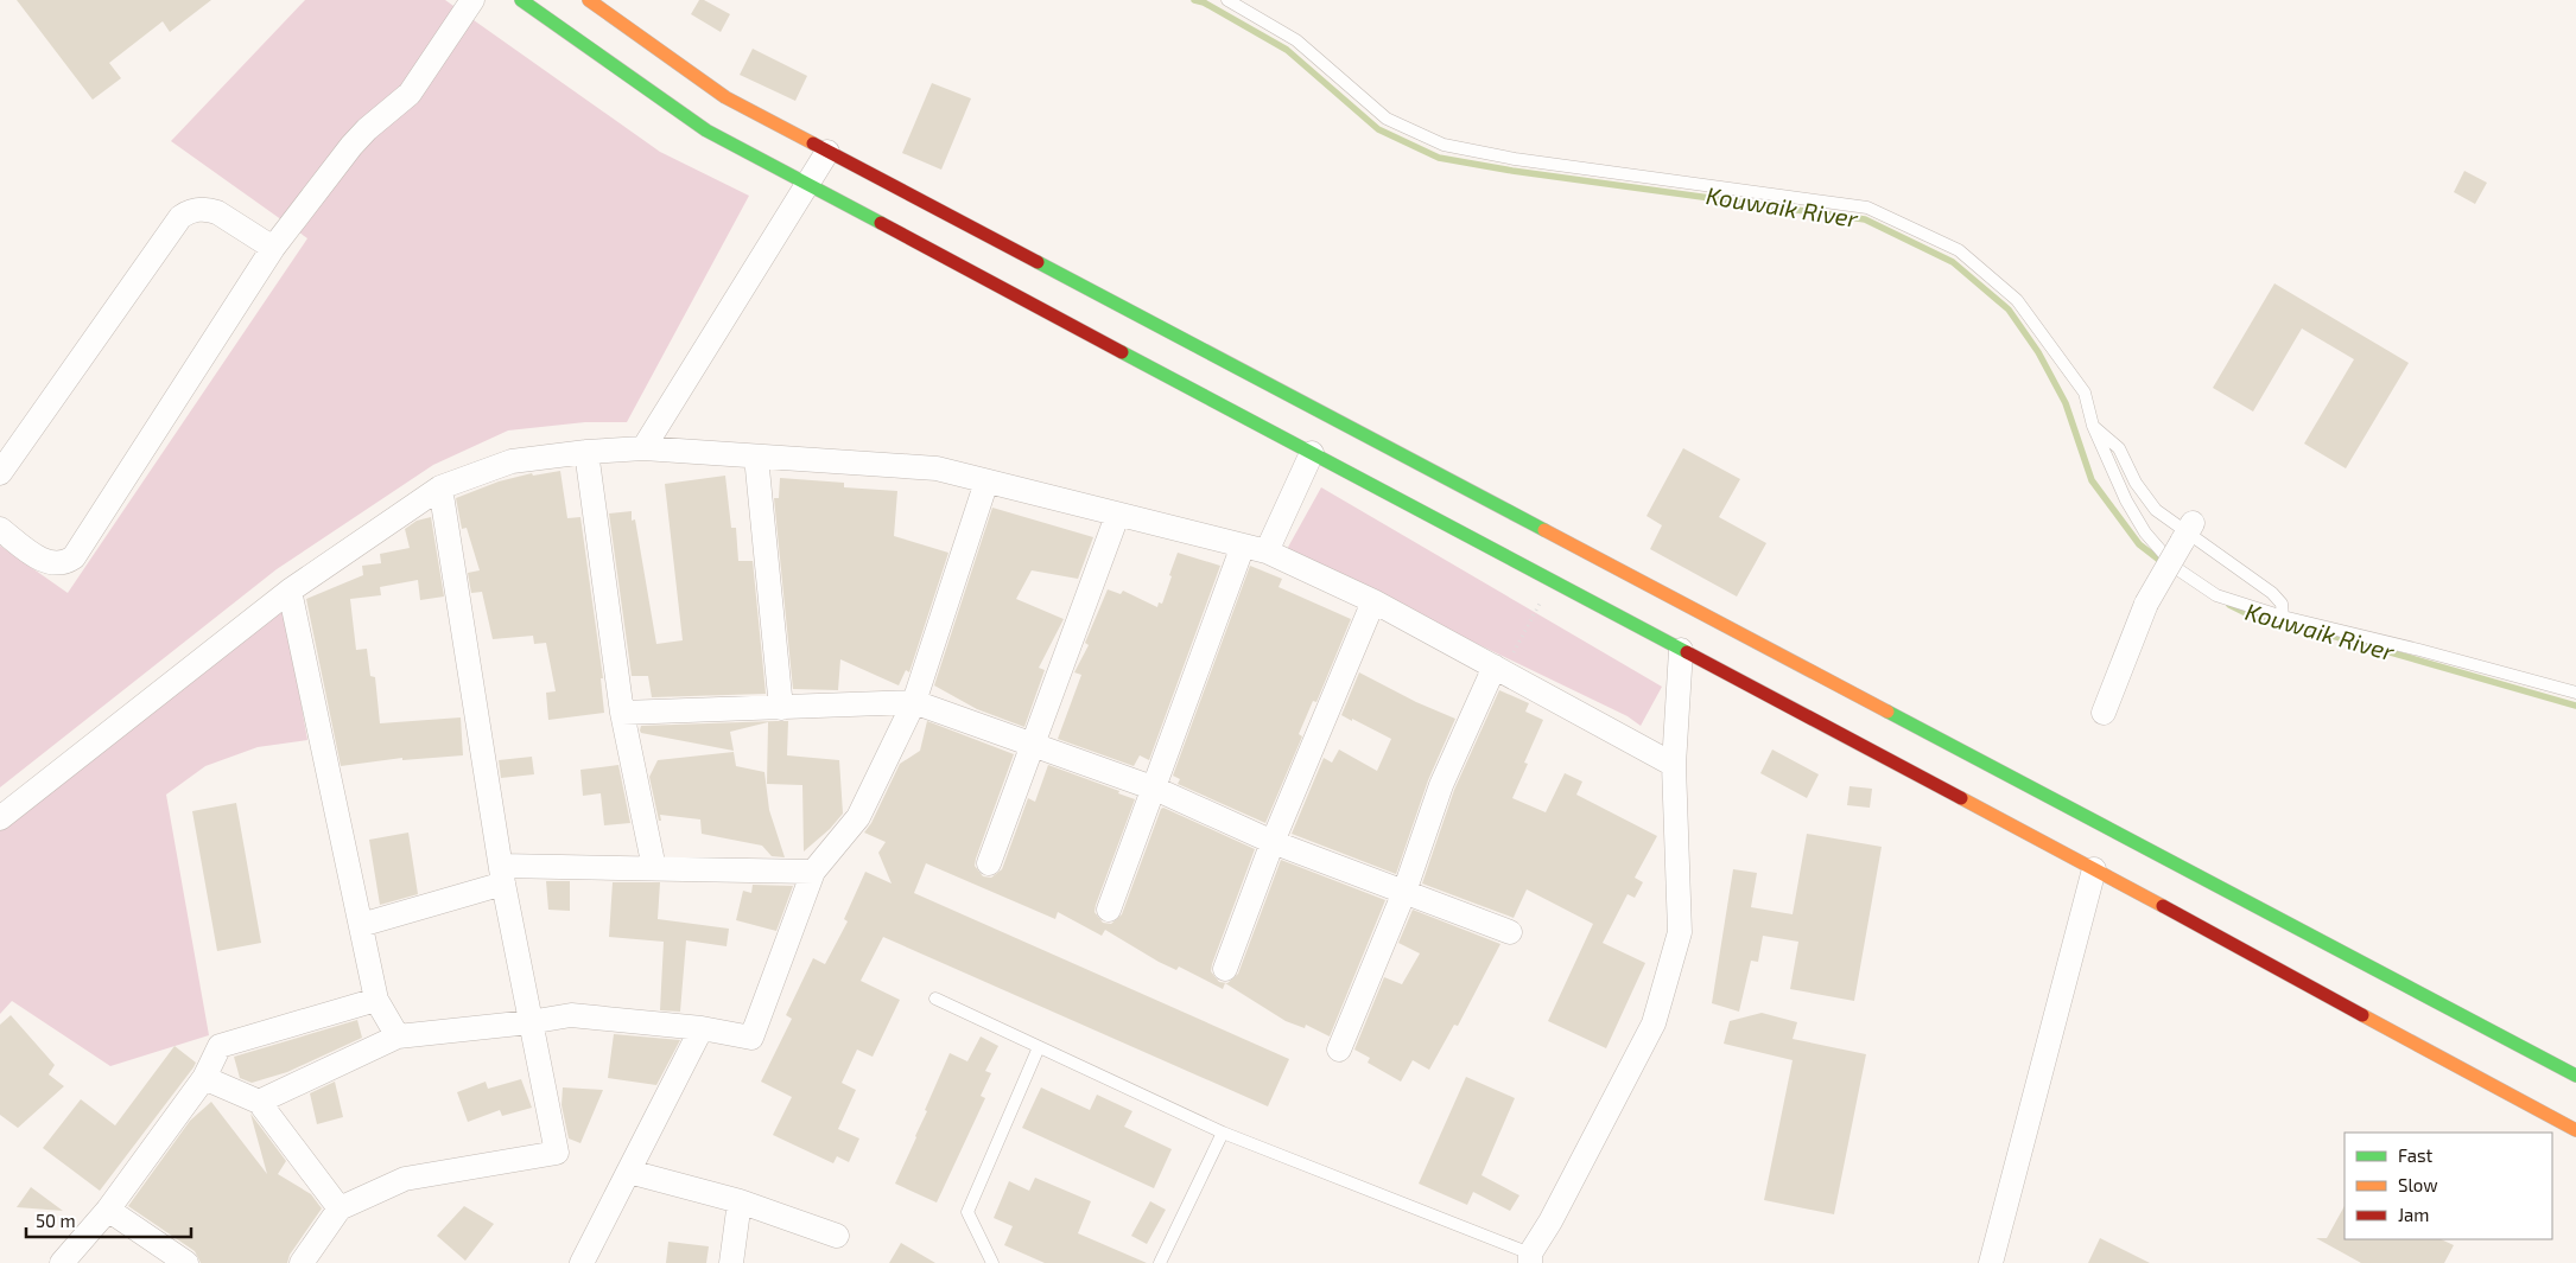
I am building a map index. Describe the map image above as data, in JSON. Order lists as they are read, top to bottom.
{
  "water": ["Kouwaik River"],
  "legend": ["Fast", "Slow", "Jam"],
  "scale_bar": "50 m"
}
